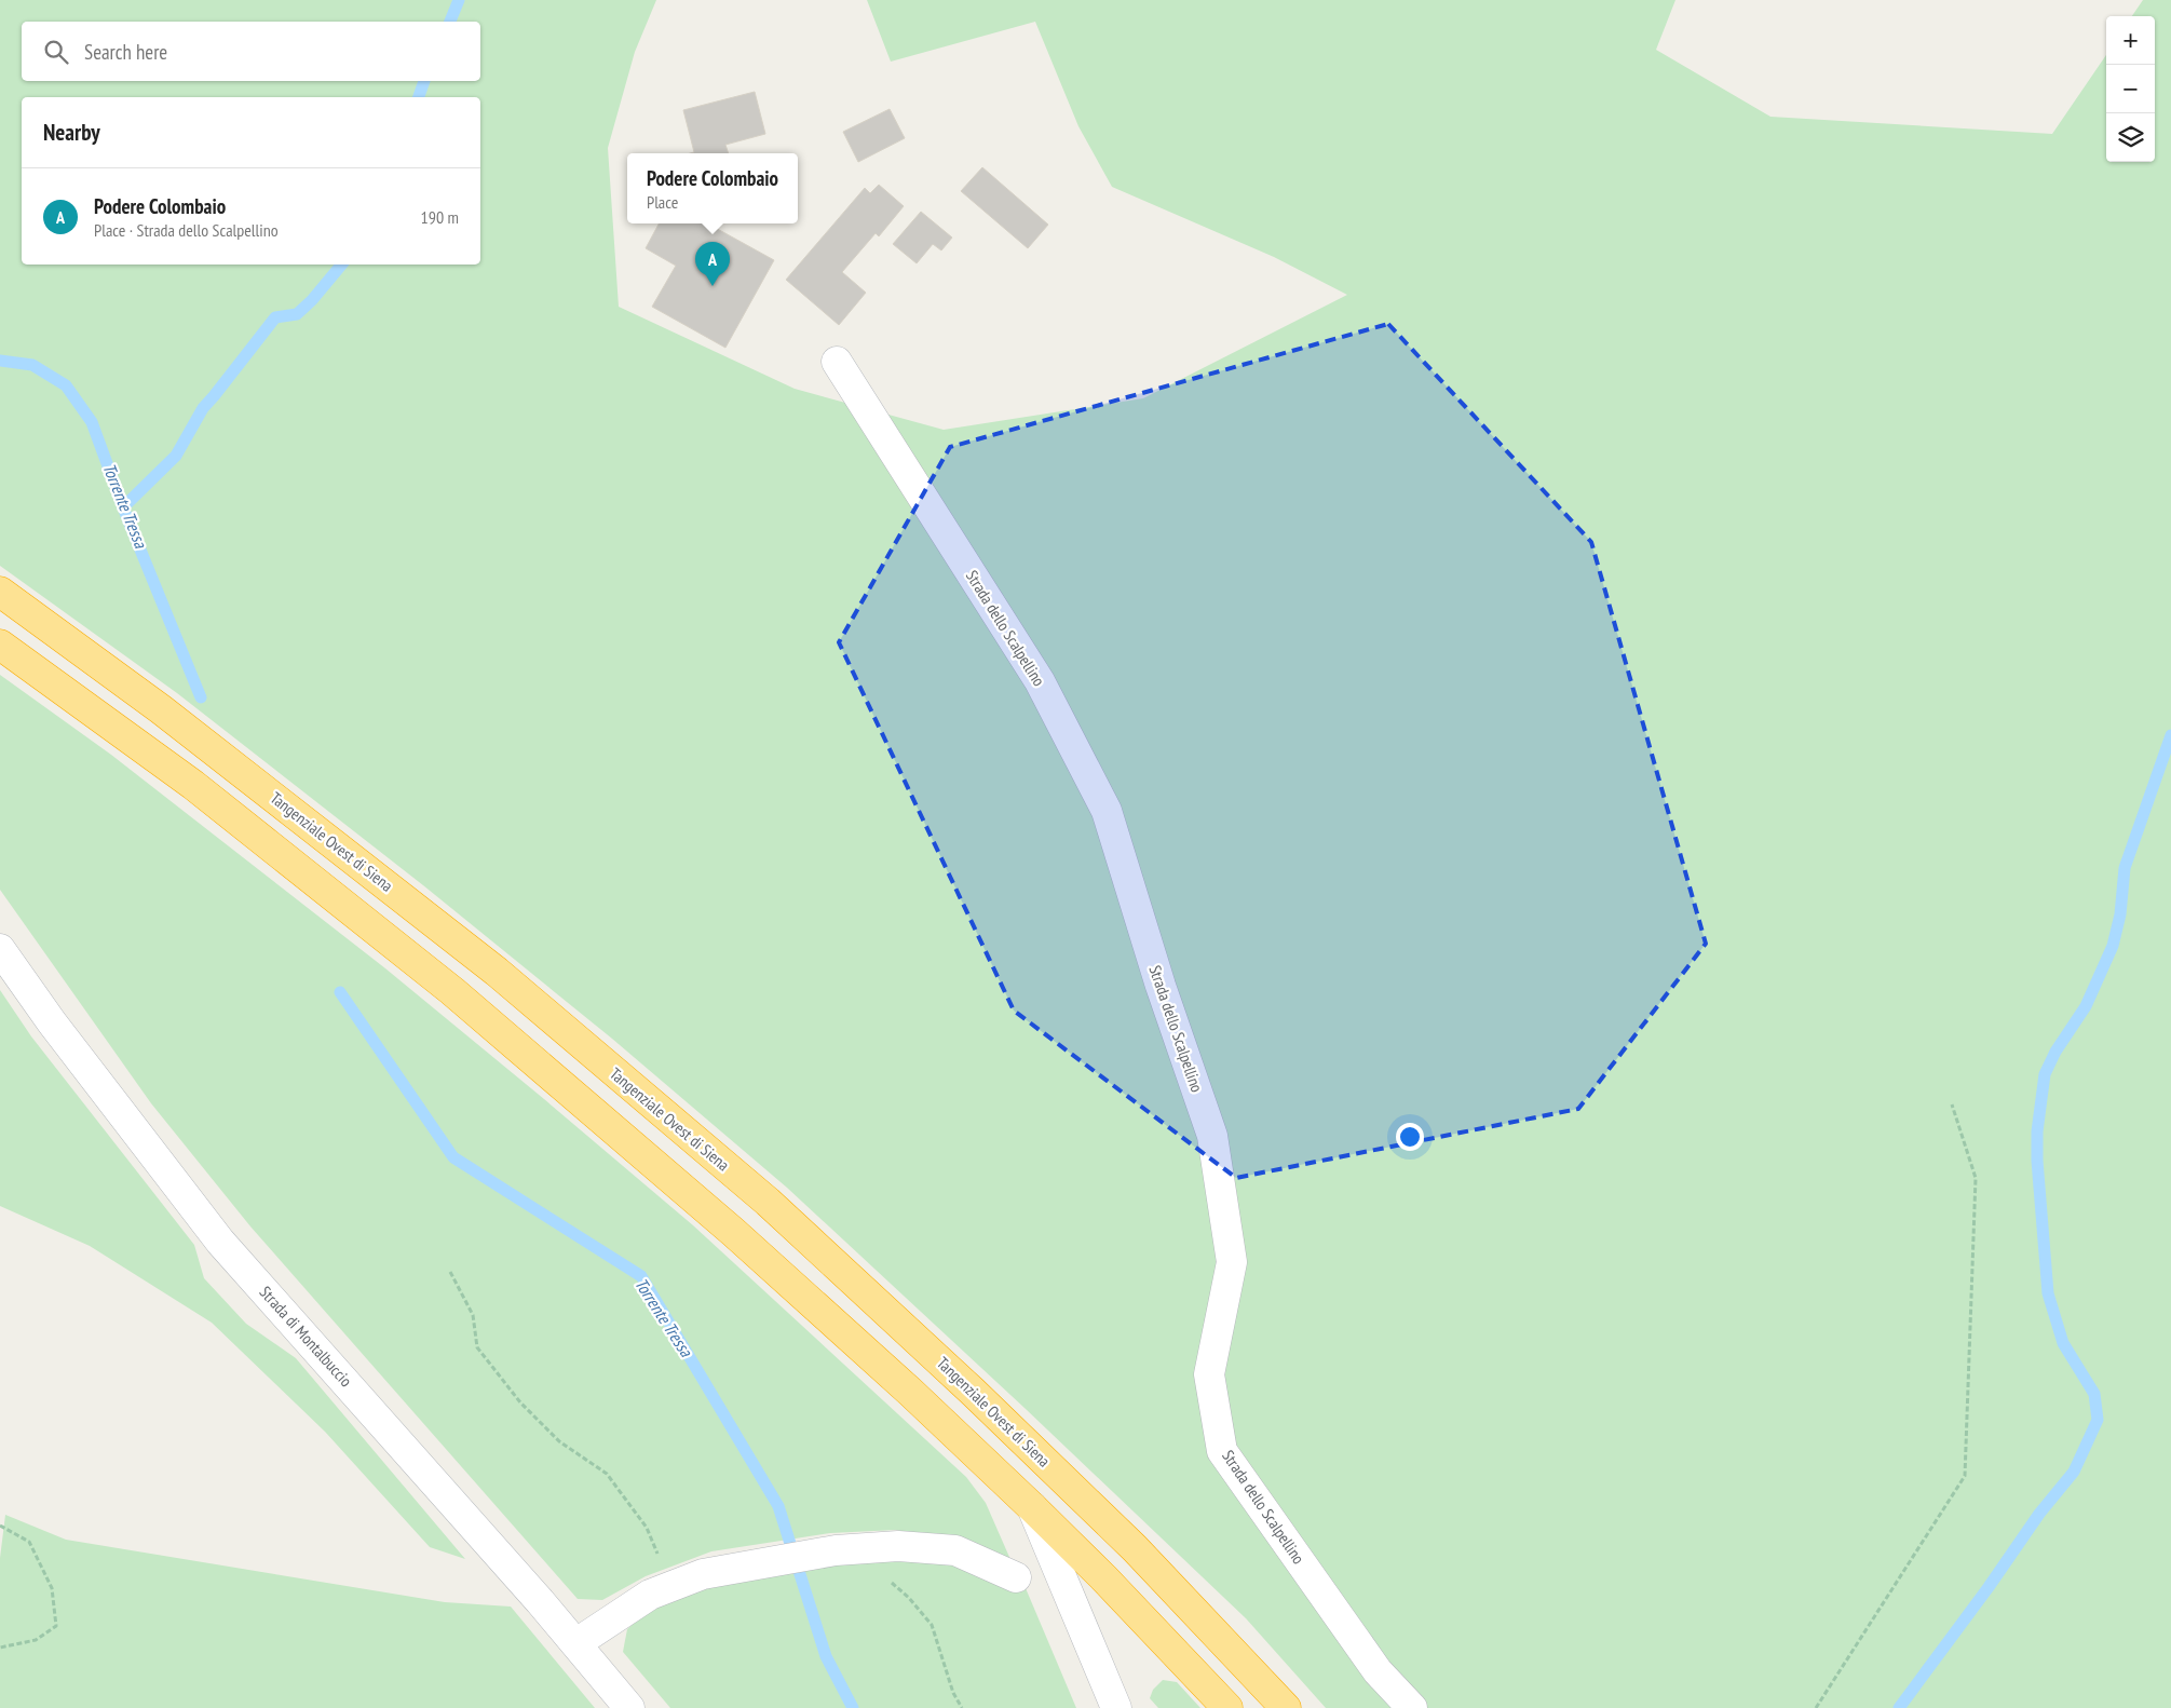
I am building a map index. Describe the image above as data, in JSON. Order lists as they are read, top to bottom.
{
  "streets": {
    "highway": ["Tangenziale Ovest di Siena"],
    "street": ["Strada dello Scalpellino", "Strada di Montalbuccio"]
  },
  "water": ["Torrente Tressa"],
  "page": {
    "map_buttons": ["+", "−"],
    "search": "Search here",
    "heading": "Nearby",
    "popup": ["Podere Colombaio", "Place"],
    "list": [
      {
        "mark": "A",
        "name": "Podere Colombaio",
        "note": "Place · Strada dello Scalpellino",
        "value": "190 m"
      }
    ],
    "pins": "A"
  }
}
